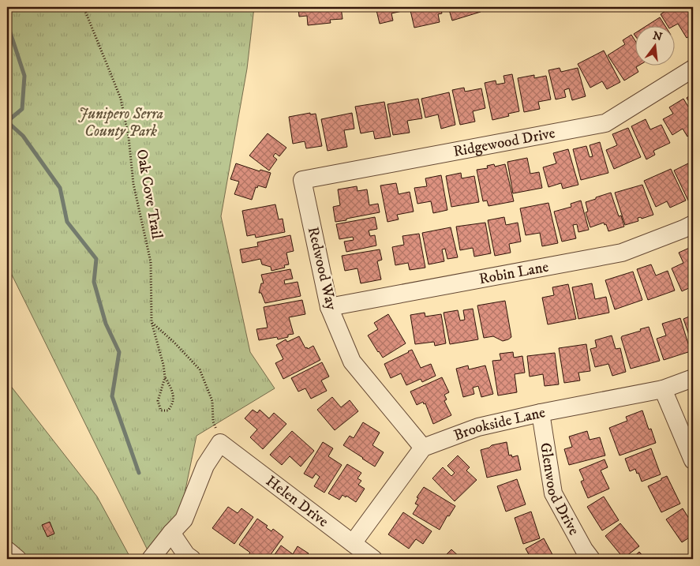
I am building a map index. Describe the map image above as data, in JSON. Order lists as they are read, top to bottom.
{
  "streets": {
    "street": [
      "Ridgewood Drive",
      "Redwood Way",
      "Robin Lane",
      "Brookside Lane",
      "Glenwood Drive",
      "Helen Drive"
    ],
    "path": ["Oak Cove Trail"]
  },
  "crossings": [
    ["Ridgewood Drive", "Redwood Way"],
    ["Redwood Way", "Robin Lane"],
    ["Redwood Way", "Brookside Lane"],
    ["Brookside Lane", "Glenwood Drive"]
  ],
  "parks": ["Junipero Serra County Park"],
  "north": "top"
}
